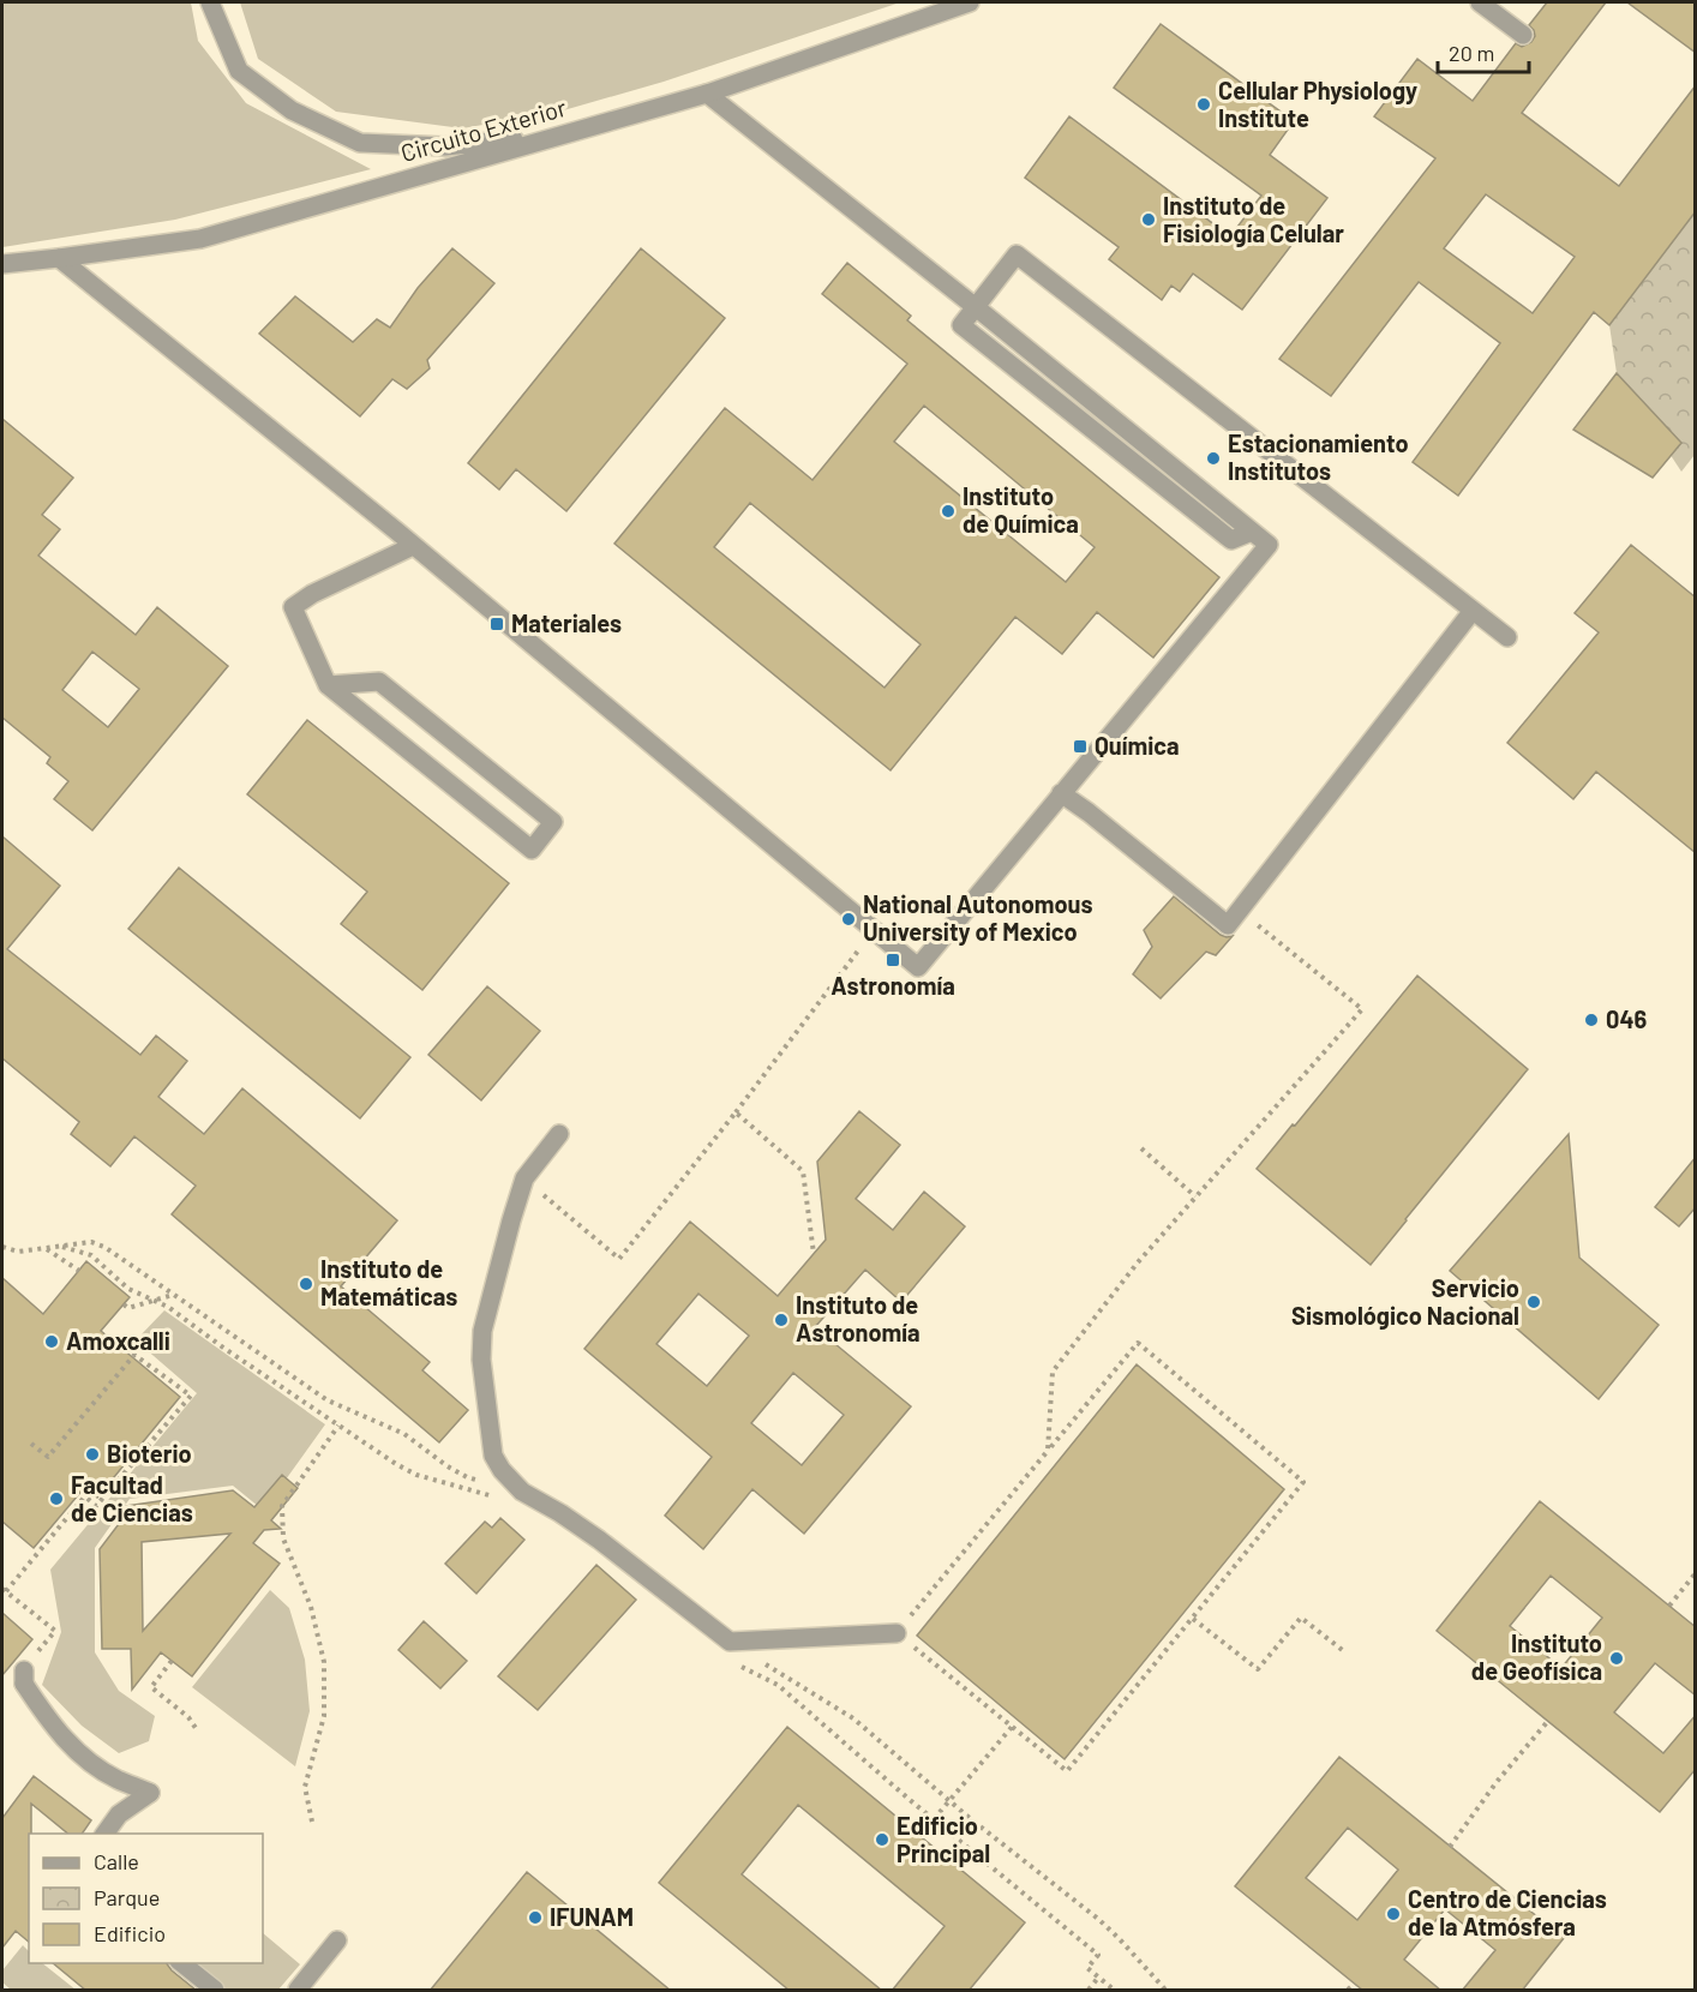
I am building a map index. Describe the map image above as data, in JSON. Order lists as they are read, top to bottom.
{
  "streets": {
    "street": ["Circuito Exterior"]
  },
  "places": {
    "other": [
      "Cellular Physiology Institute",
      "Instituto de Fisiología Celular",
      "Estacionamiento Institutos",
      "Instituto de Química",
      "National Autonomous University of Mexico",
      "046",
      "Instituto de Matemáticas",
      "Servicio Sismológico Nacional",
      "Instituto de Astronomía",
      "Amoxcalli",
      "Bioterio",
      "Facultad de Ciencias",
      "Instituto de Geofísica",
      "Edificio Principal",
      "Centro de Ciencias de la Atmósfera",
      "IFUNAM"
    ],
    "transit": ["Materiales", "Química", "Astronomía"]
  },
  "legend": ["Calle", "Parque", "Edificio"],
  "scale_bar": "20 m"
}
